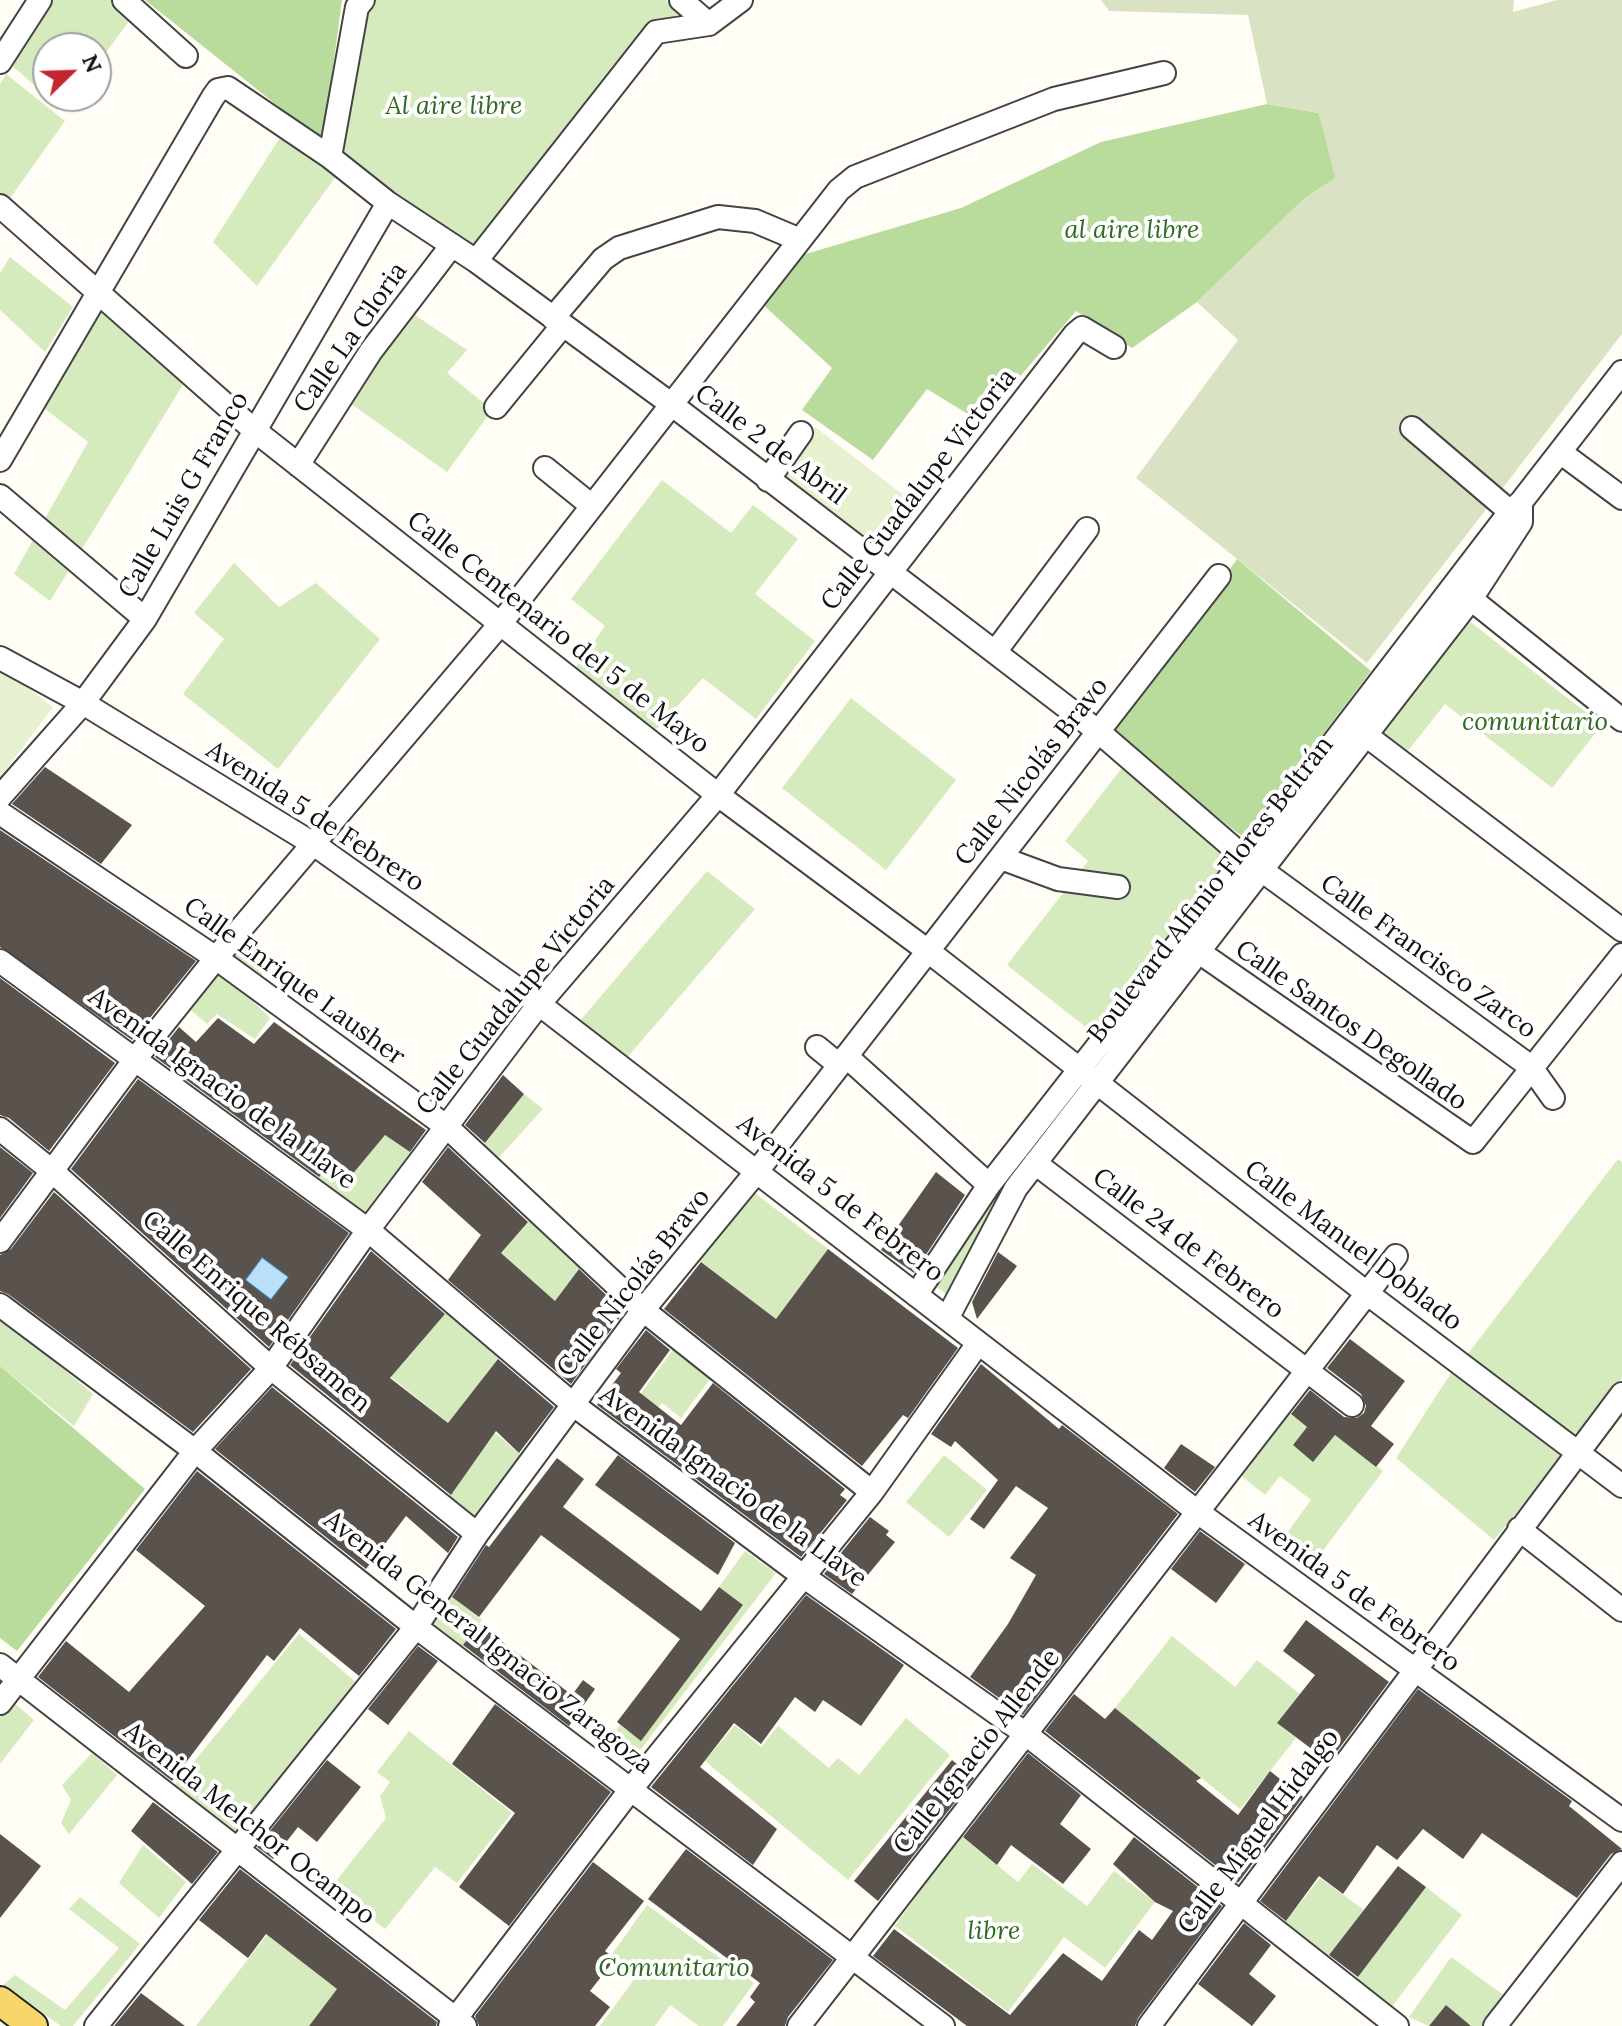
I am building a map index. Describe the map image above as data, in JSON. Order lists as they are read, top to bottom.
{
  "streets": {
    "street": [
      "Calle La Gloria",
      "Calle 2 de Abril",
      "Calle Guadalupe Victoria",
      "Calle Luis G Franco",
      "Calle Centenario del 5 de Mayo",
      "Calle Nicolás Bravo",
      "Avenida 5 de Febrero",
      "Boulevard Alfinio Flores Beltrán",
      "Calle Francisco Zarco",
      "Calle Enrique Lausher",
      "Calle Santos Degollado",
      "Avenida Ignacio de la Llave",
      "Calle 24 de Febrero",
      "Calle Manuel Doblado",
      "Calle Enrique Rébsamen",
      "Avenida General Ignacio Zaragoza",
      "Calle Ignacio Allende",
      "Avenida Melchor Ocampo",
      "Calle Miguel Hidalgo"
    ]
  },
  "crossings": [
    ["Calle La Gloria", "Calle 2 de Abril"],
    ["Calle La Gloria", "Calle Centenario del 5 de Mayo"],
    ["Calle 2 de Abril", "Calle Guadalupe Victoria"],
    ["Calle 2 de Abril", "Calle Luis G Franco"],
    ["Calle 2 de Abril", "Calle Centenario del 5 de Mayo"],
    ["Calle 2 de Abril", "Calle Nicolás Bravo"],
    ["Calle 2 de Abril", "Boulevard Alfinio Flores Beltrán"],
    ["Calle 2 de Abril", "Calle Francisco Zarco"],
    ["Calle Guadalupe Victoria", "Calle Centenario del 5 de Mayo"],
    ["Calle Guadalupe Victoria", "Avenida 5 de Febrero"],
    ["Calle Guadalupe Victoria", "Calle Enrique Lausher"],
    ["Calle Guadalupe Victoria", "Avenida Ignacio de la Llave"],
    ["Calle Guadalupe Victoria", "Calle Enrique Rébsamen"],
    ["Calle Guadalupe Victoria", "Avenida General Ignacio Zaragoza"],
    ["Calle Guadalupe Victoria", "Avenida Melchor Ocampo"],
    ["Calle Luis G Franco", "Calle Centenario del 5 de Mayo"],
    ["Calle Luis G Franco", "Avenida 5 de Febrero"],
    ["Calle Centenario del 5 de Mayo", "Calle Nicolás Bravo"],
    ["Calle Centenario del 5 de Mayo", "Boulevard Alfinio Flores Beltrán"],
    ["Calle Centenario del 5 de Mayo", "Calle Manuel Doblado"],
    ["Calle Nicolás Bravo", "Avenida 5 de Febrero"],
    ["Calle Nicolás Bravo", "Calle Enrique Lausher"],
    ["Calle Nicolás Bravo", "Avenida Ignacio de la Llave"],
    ["Calle Nicolás Bravo", "Calle Enrique Rébsamen"],
    ["Calle Nicolás Bravo", "Avenida General Ignacio Zaragoza"],
    ["Calle Nicolás Bravo", "Avenida Melchor Ocampo"],
    ["Avenida 5 de Febrero", "Boulevard Alfinio Flores Beltrán"],
    ["Avenida 5 de Febrero", "Calle Ignacio Allende"],
    ["Avenida 5 de Febrero", "Calle Miguel Hidalgo"],
    ["Boulevard Alfinio Flores Beltrán", "Calle Francisco Zarco"],
    ["Boulevard Alfinio Flores Beltrán", "Calle Santos Degollado"],
    ["Boulevard Alfinio Flores Beltrán", "Calle 24 de Febrero"],
    ["Boulevard Alfinio Flores Beltrán", "Calle Manuel Doblado"],
    ["Calle Francisco Zarco", "Calle Santos Degollado"],
    ["Avenida Ignacio de la Llave", "Calle Ignacio Allende"],
    ["Avenida Ignacio de la Llave", "Calle Miguel Hidalgo"],
    ["Calle 24 de Febrero", "Calle Ignacio Allende"],
    ["Calle Manuel Doblado", "Calle Ignacio Allende"],
    ["Calle Manuel Doblado", "Calle Miguel Hidalgo"],
    ["Avenida General Ignacio Zaragoza", "Calle Ignacio Allende"]
  ],
  "parks": [
    "Al aire libre",
    "al aire libre",
    "comunitario",
    "libre",
    "Comunitario"
  ],
  "north": "top right"
}
